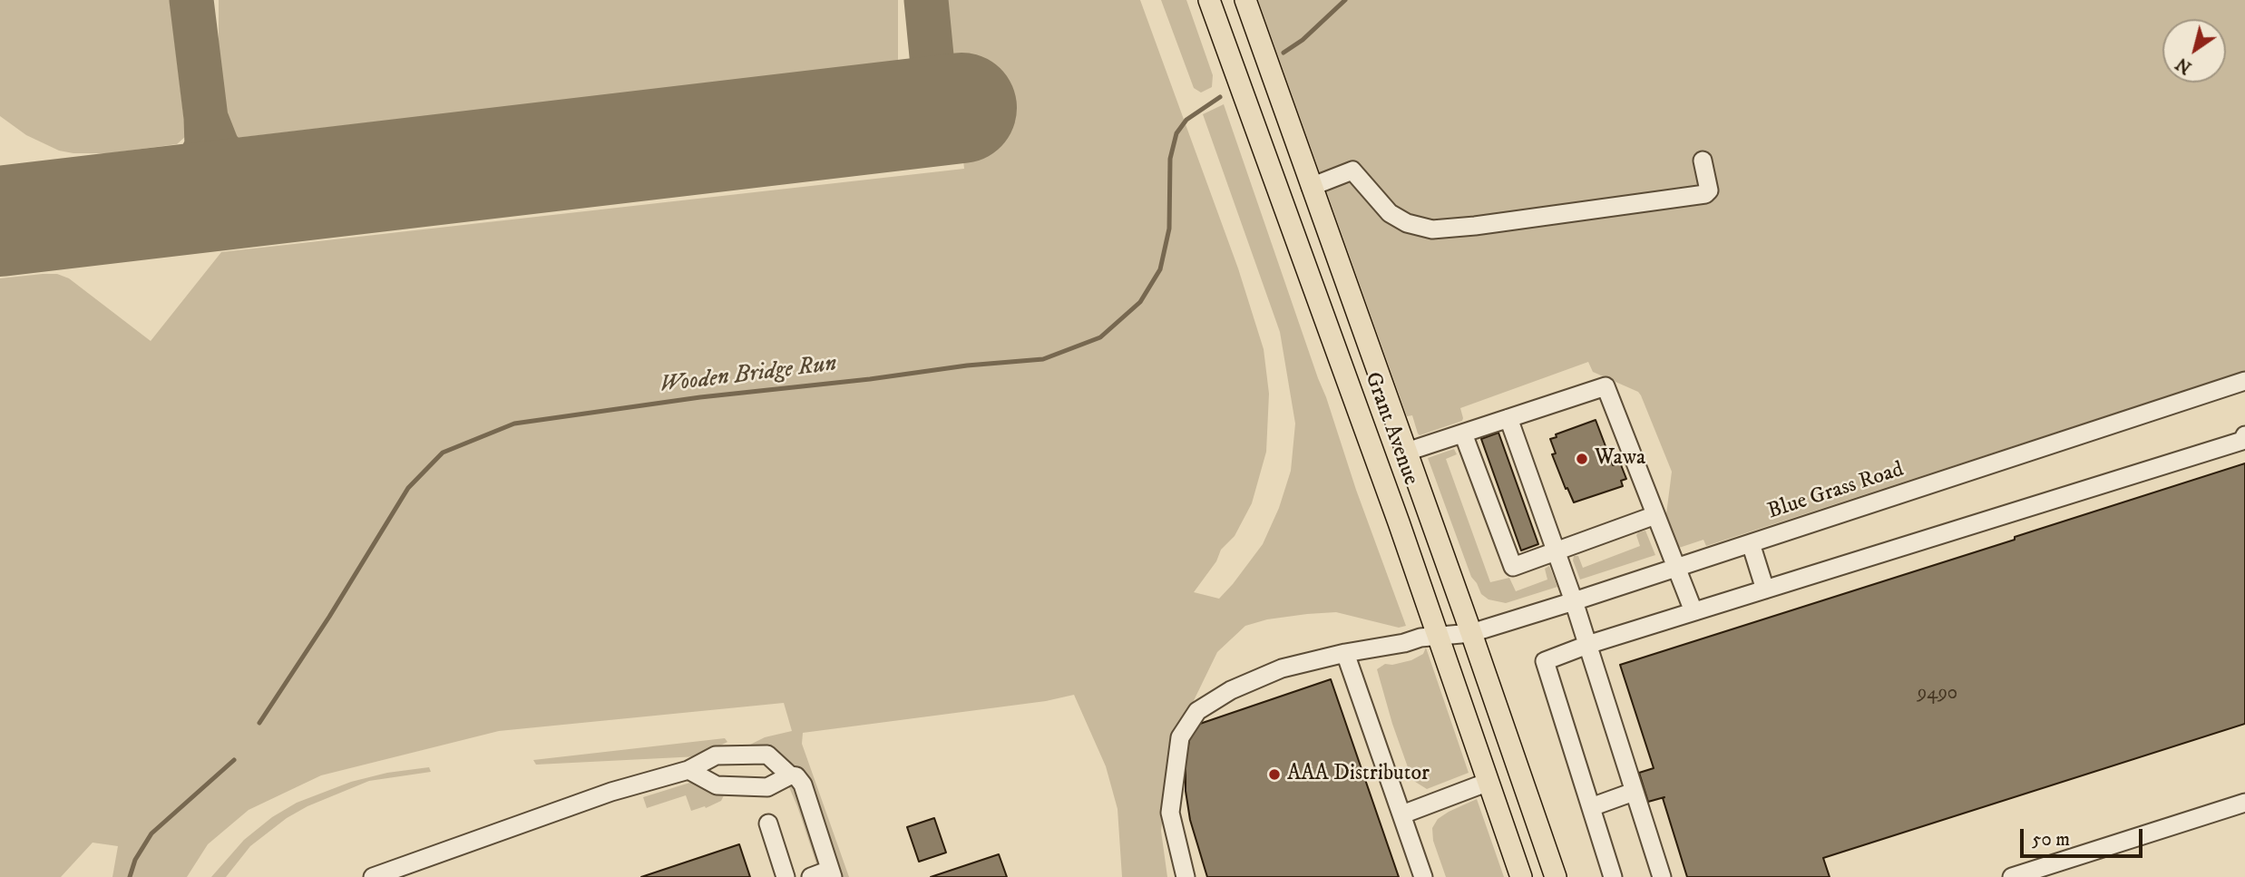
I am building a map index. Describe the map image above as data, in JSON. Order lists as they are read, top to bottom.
{
  "streets": {
    "main road": ["Grant Avenue"],
    "street": ["Blue Grass Road"]
  },
  "crossings": [
    ["Grant Avenue", "Blue Grass Road"]
  ],
  "water": ["Wooden Bridge Run"],
  "places": ["Wawa", "AAA Distributor"],
  "house_numbers": ["9490"],
  "scale_bar": "50 m",
  "north": "bottom left"
}
